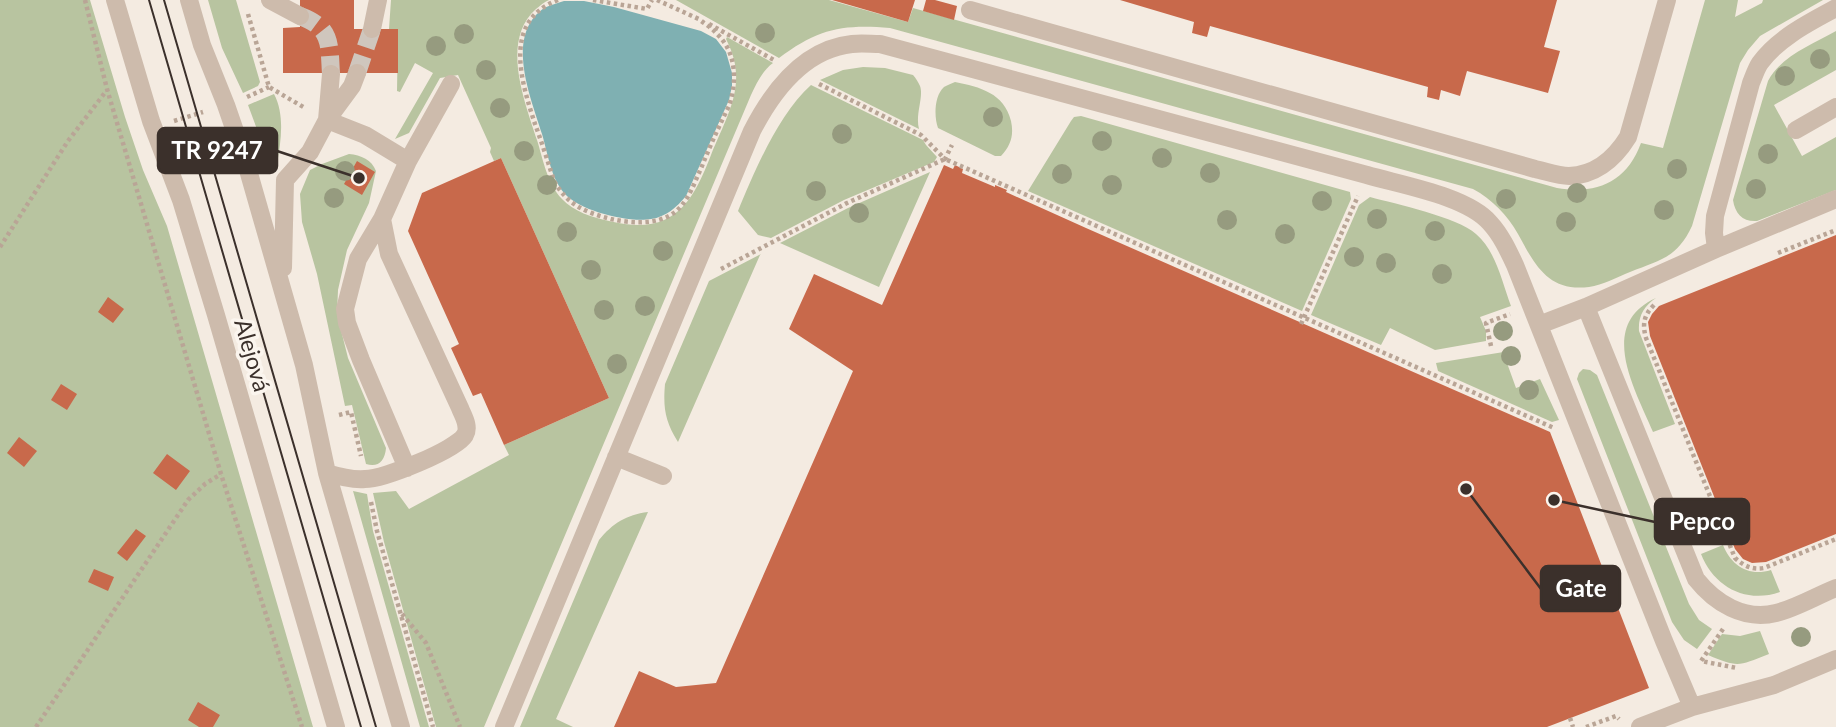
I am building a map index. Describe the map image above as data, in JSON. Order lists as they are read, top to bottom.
{
  "streets": {
    "street": ["Alejová"]
  },
  "places": ["TR 9247", "Gate", "Pepco"]
}
